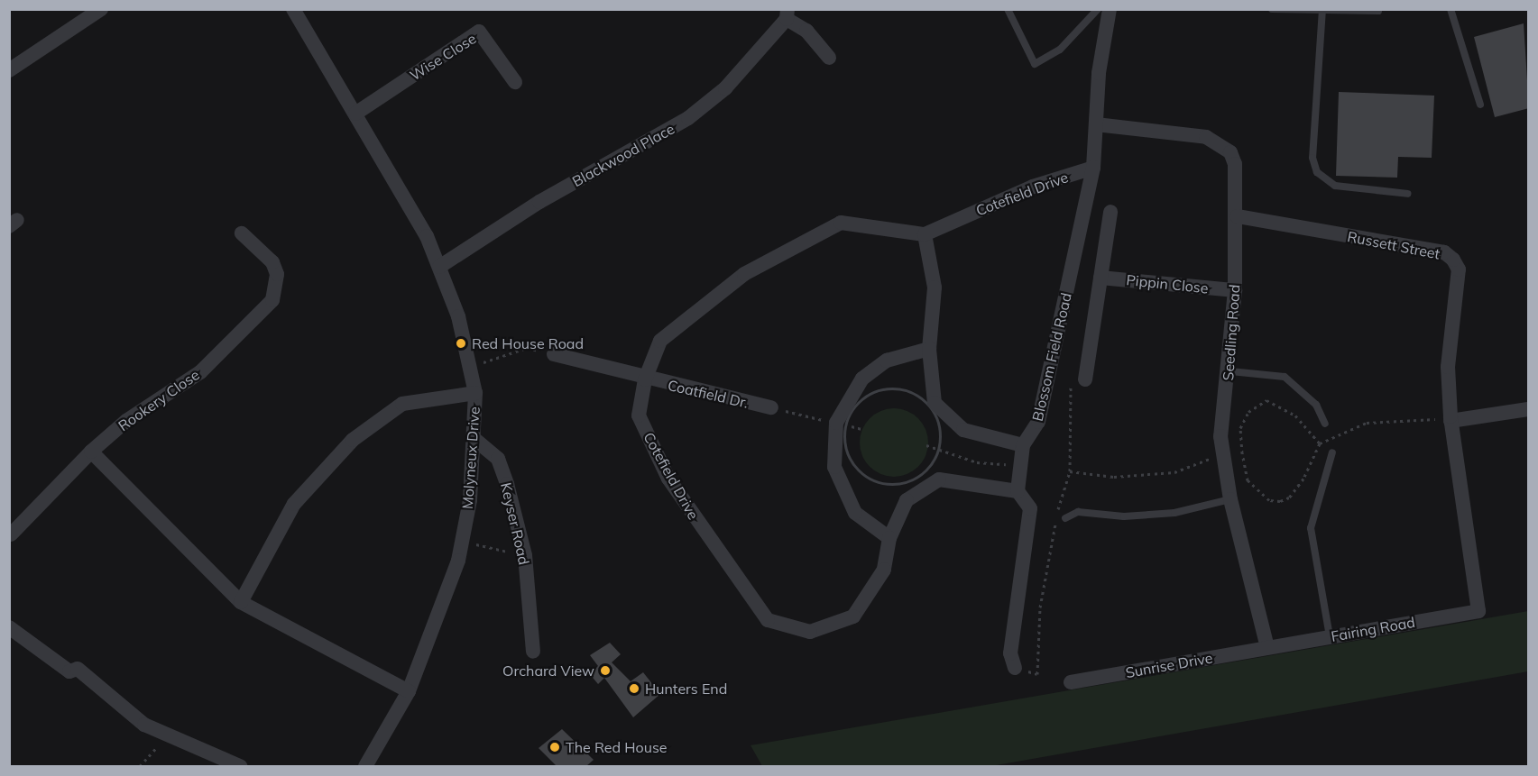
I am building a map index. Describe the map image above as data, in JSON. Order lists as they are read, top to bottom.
{
  "streets": {
    "street": [
      "Wise Close",
      "Blackwood Place",
      "Cotefield Drive",
      "Russett Street",
      "Pippin Close",
      "Seedling Road",
      "Blossom Field Road",
      "Coatfield Dr.",
      "Rookery Close",
      "Molyneux Drive",
      "Keyser Road",
      "Fairing Road",
      "Sunrise Drive"
    ]
  },
  "crossings": [
    ["Wise Close", "Molyneux Drive"],
    ["Blackwood Place", "Molyneux Drive"],
    ["Cotefield Drive", "Blossom Field Road"],
    ["Cotefield Drive", "Coatfield Dr."],
    ["Russett Street", "Seedling Road"],
    ["Russett Street", "Fairing Road"],
    ["Pippin Close", "Seedling Road"],
    ["Seedling Road", "Fairing Road"],
    ["Seedling Road", "Sunrise Drive"],
    ["Molyneux Drive", "Keyser Road"],
    ["Fairing Road", "Sunrise Drive"]
  ],
  "places": [
    "Red House Road",
    "Orchard View",
    "Hunters End",
    "The Red House"
  ]
}
